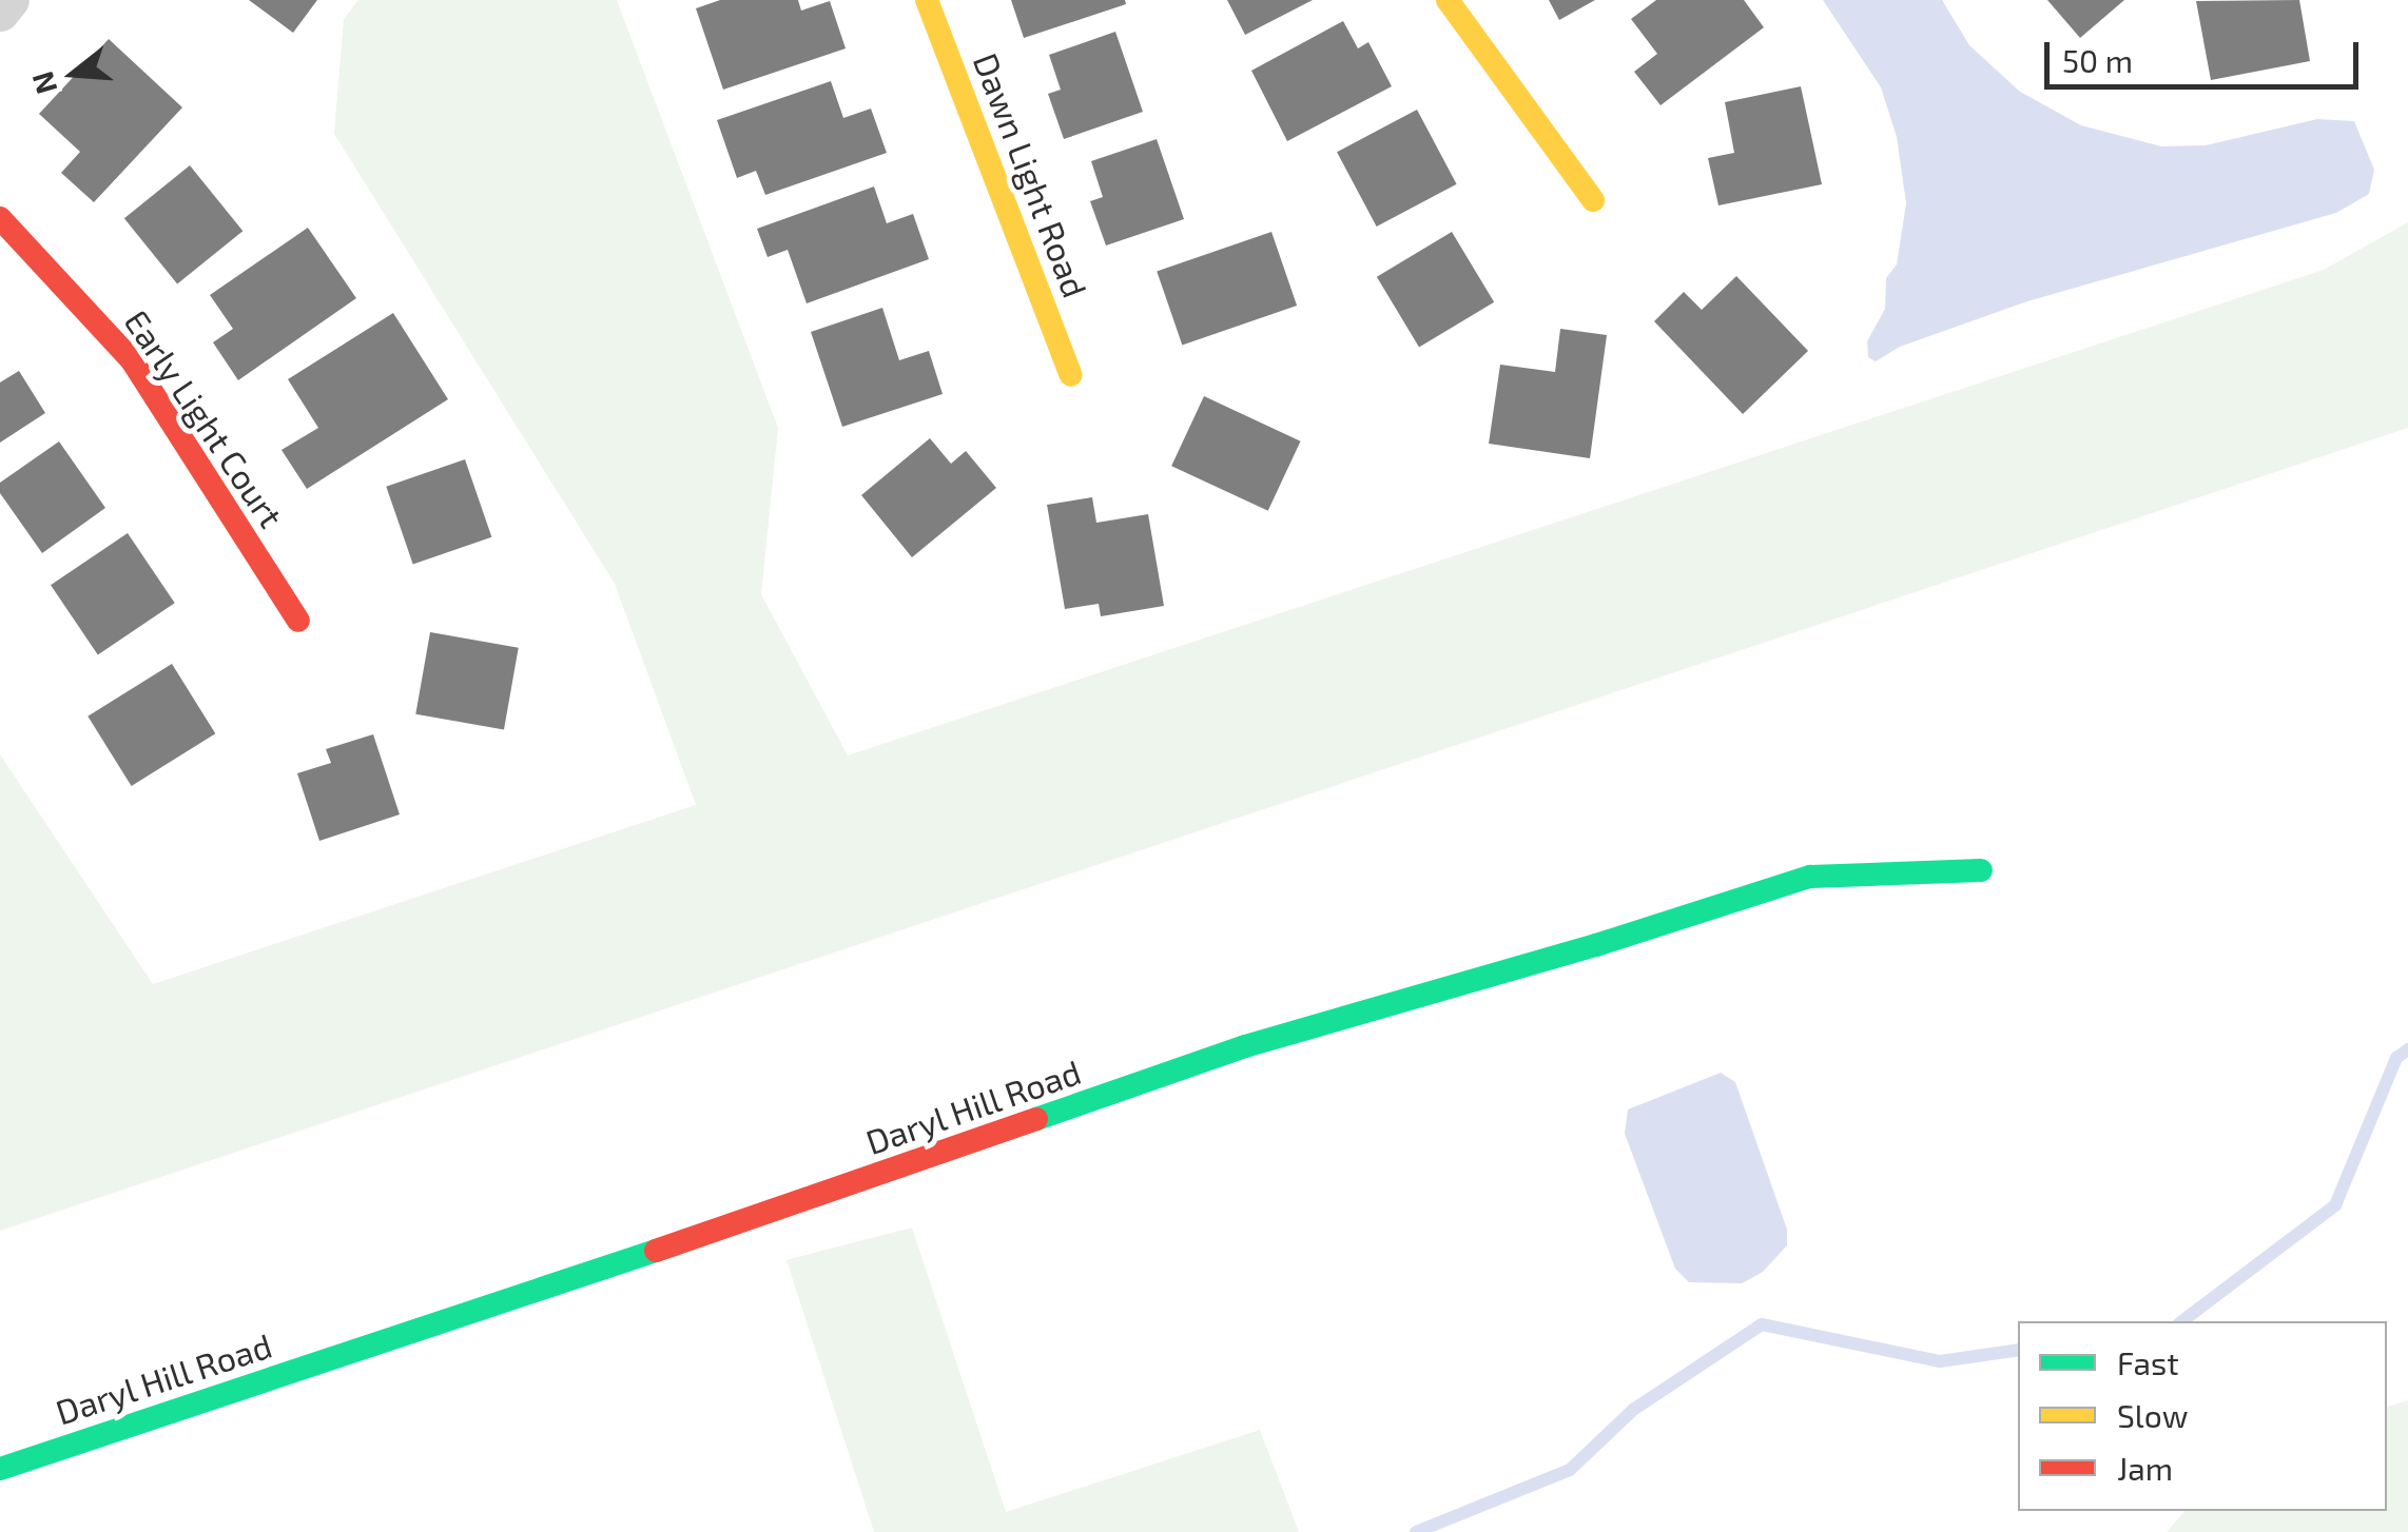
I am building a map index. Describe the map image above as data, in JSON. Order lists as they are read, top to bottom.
{
  "streets": {
    "street": ["Dawn Light Road", "Early Light Court", "Daryl Hill Road"]
  },
  "legend": ["Fast", "Slow", "Jam"],
  "scale_bar": "50 m",
  "north": "left"
}
